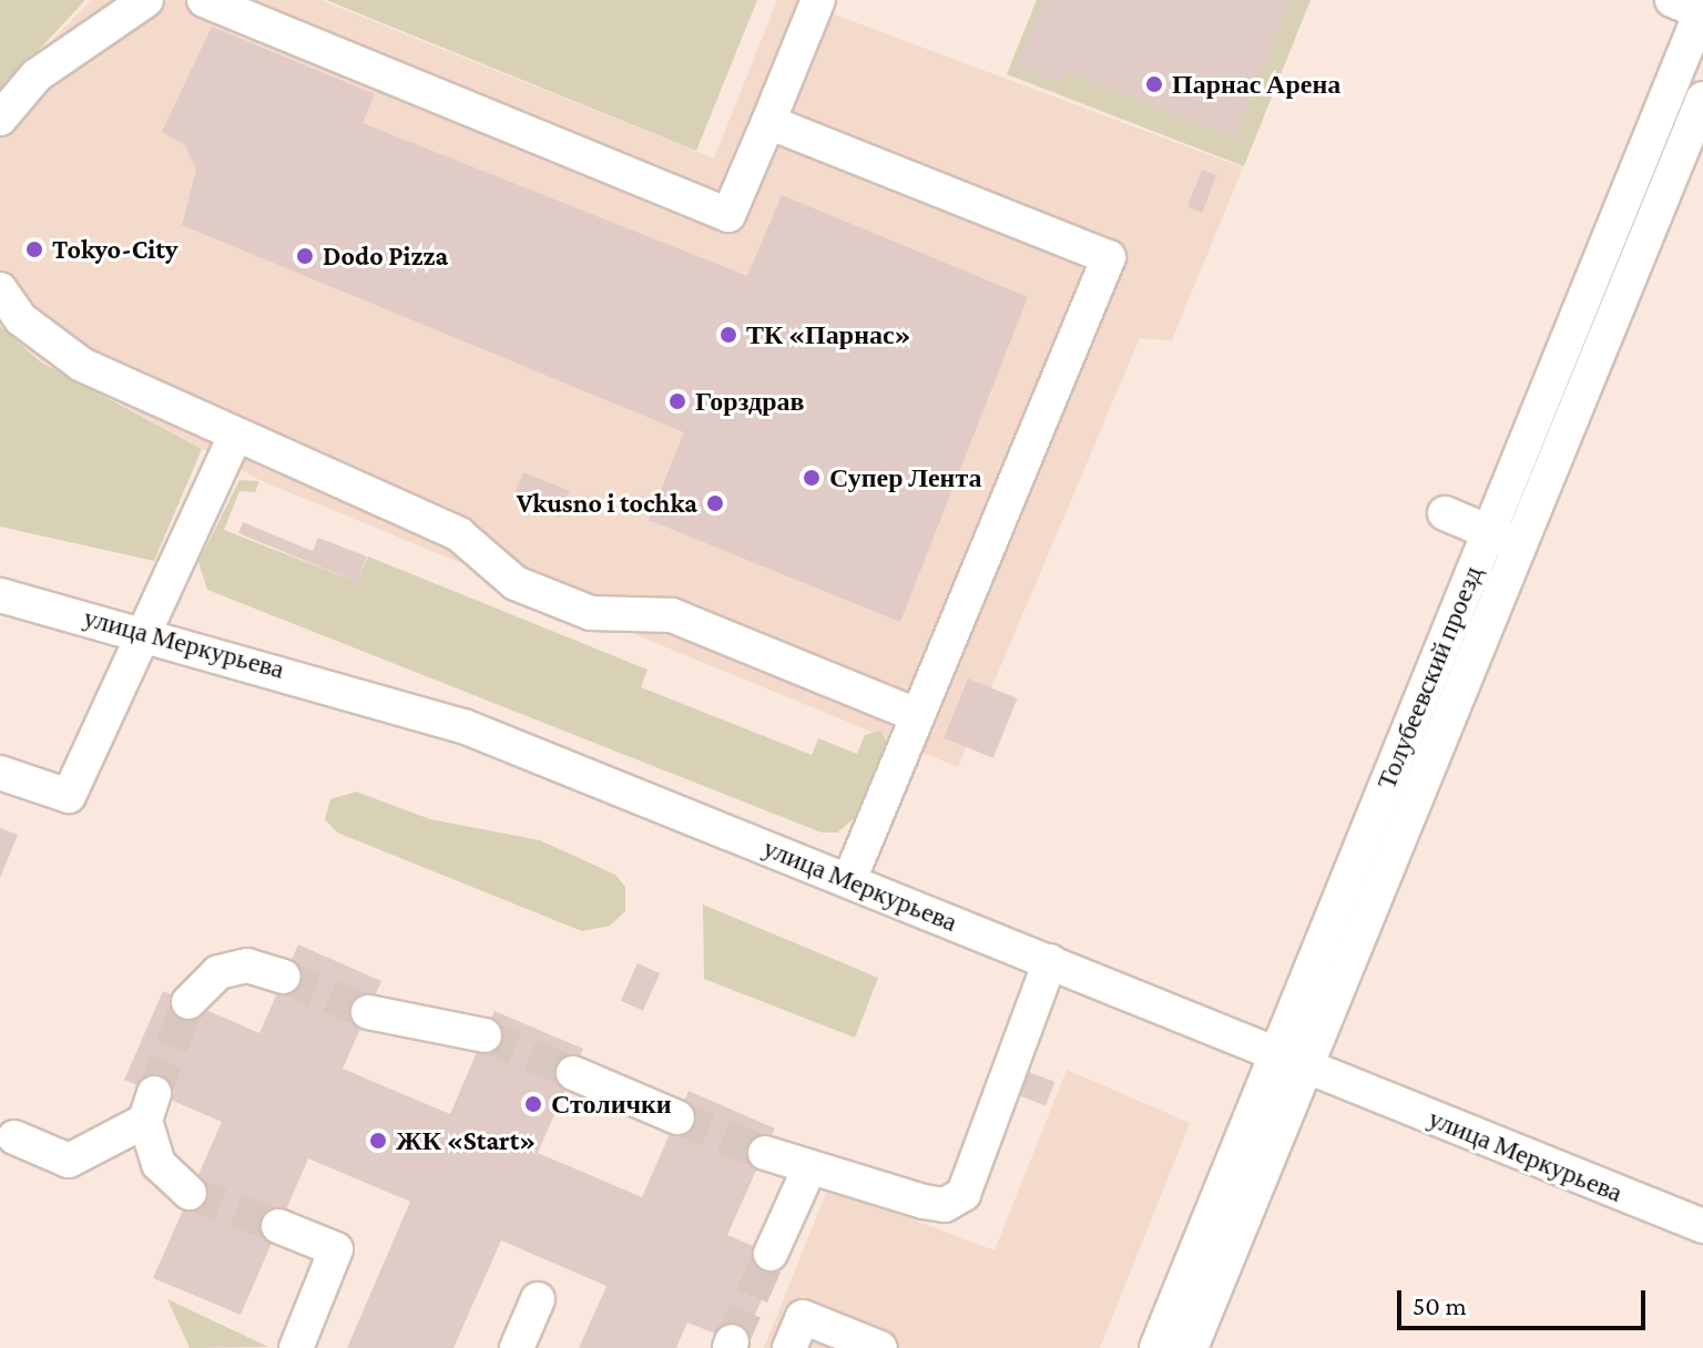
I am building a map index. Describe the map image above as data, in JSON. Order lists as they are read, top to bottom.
{
  "streets": {
    "street": ["улица Меркурьева", "Толубеевский проезд"]
  },
  "crossings": [
    ["улица Меркурьева", "Толубеевский проезд"]
  ],
  "places": [
    "Парнас Арена",
    "Tokyo-City",
    "Dodo Pizza",
    "ТК «Парнас»",
    "Горздрав",
    "Супер Лента",
    "Vkusno i tochka",
    "Столички",
    "ЖК «Start»"
  ],
  "scale_bar": "50 m"
}
